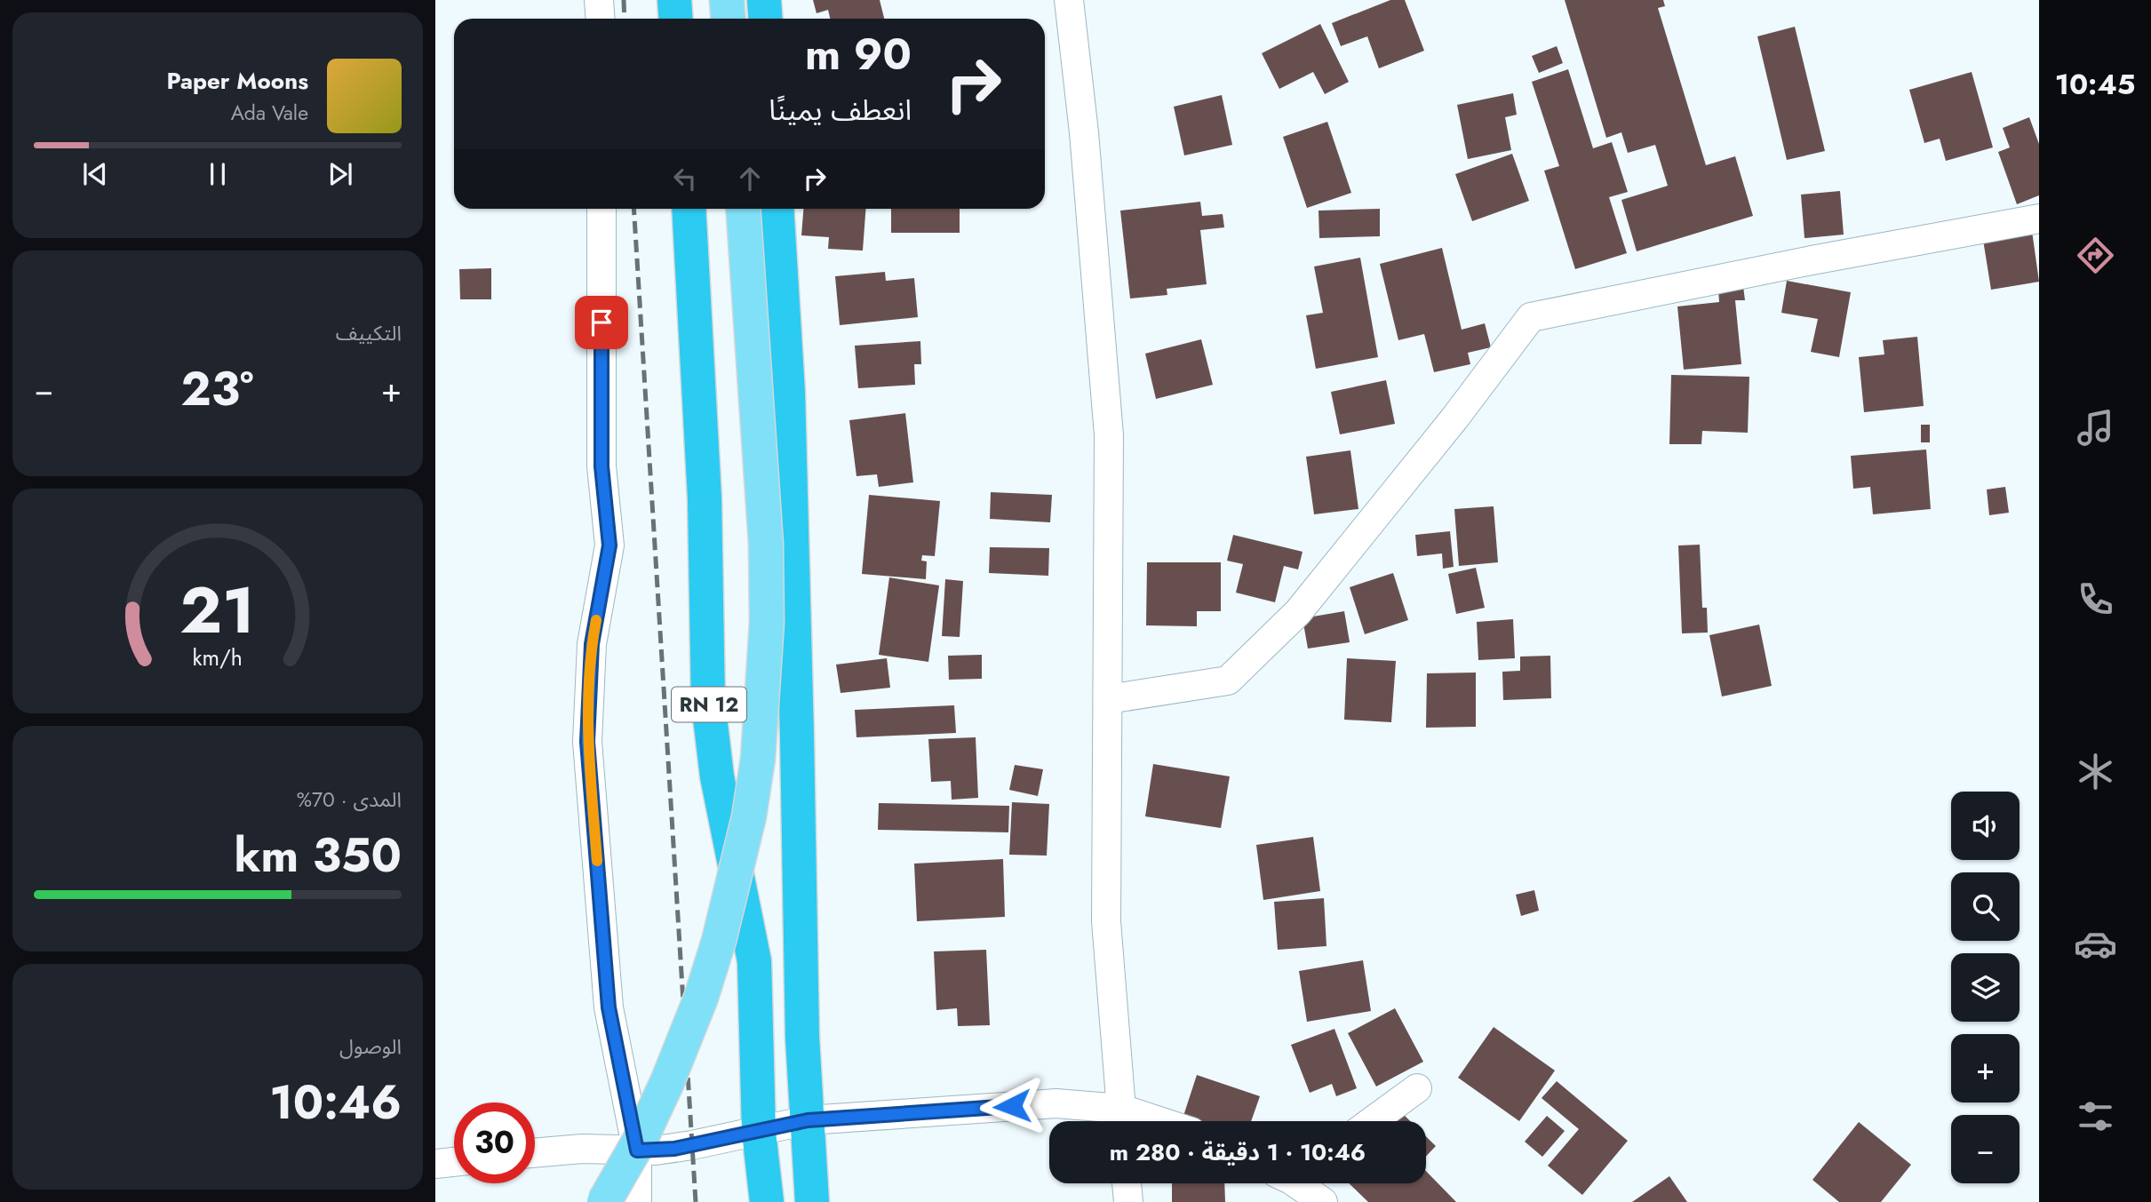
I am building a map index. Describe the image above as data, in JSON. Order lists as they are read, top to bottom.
{
  "streets": {
    "highway": ["RN 12"]
  },
  "page": {
    "tabs": "10:45",
    "turn": ["90 m", "انعطف يمينًا"],
    "song": ["Paper Moons", "Ada Vale"],
    "tile": [
      "التكييف",
      ["المدى · 70%", "350 km"],
      ["الوصول", "10:46"]
    ],
    "heat": ["−", "23°", "+"],
    "map_buttons": ["+", "−"],
    "limit": "30",
    "trip": "10:46 · 1 دقيقة · 280 m",
    "gauge": ["21", "km/h"]
  }
}
